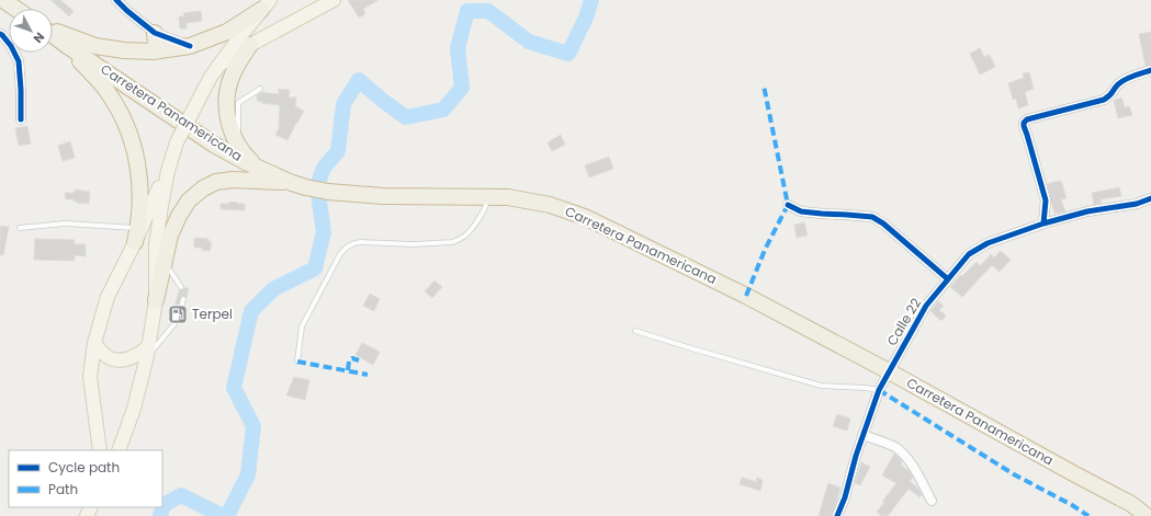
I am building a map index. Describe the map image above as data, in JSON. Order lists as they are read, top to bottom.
{
  "streets": {
    "highway": ["Carretera Panamericana"],
    "street": ["Calle 22"]
  },
  "crossings": [
    ["Carretera Panamericana", "Calle 22"]
  ],
  "places": {
    "fuel station": ["Terpel"]
  },
  "legend": ["Cycle path", "Path"],
  "north": "bottom right"
}
